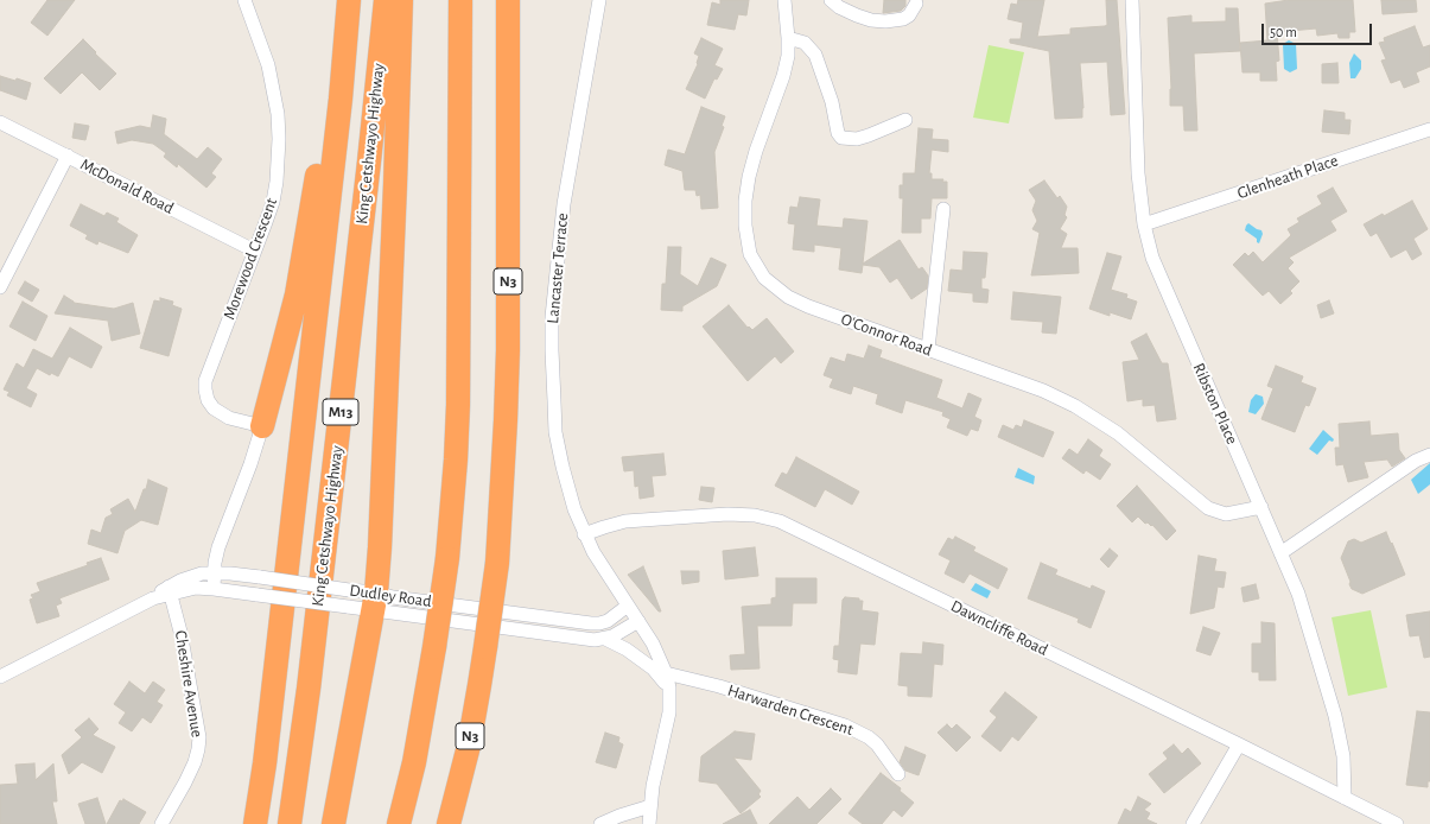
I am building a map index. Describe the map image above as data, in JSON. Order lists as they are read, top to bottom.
{
  "streets": {
    "highway": ["King Cetshwayo Highway", "N3", "M13"],
    "street": [
      "Glenheath Place",
      "McDonald Road",
      "Morewood Crescent",
      "Lancaster Terrace",
      "O'Connor Road",
      "Ribston Place",
      "Dudley Road",
      "Dawncliffe Road",
      "Cheshire Avenue",
      "Harwarden Crescent"
    ]
  },
  "crossings": [
    ["Glenheath Place", "Ribston Place"],
    ["McDonald Road", "Morewood Crescent"],
    ["Lancaster Terrace", "Dawncliffe Road"],
    ["O'Connor Road", "Ribston Place"],
    ["Ribston Place", "Dawncliffe Road"],
    ["Dudley Road", "Cheshire Avenue"]
  ],
  "scale_bar": "50 m"
}
